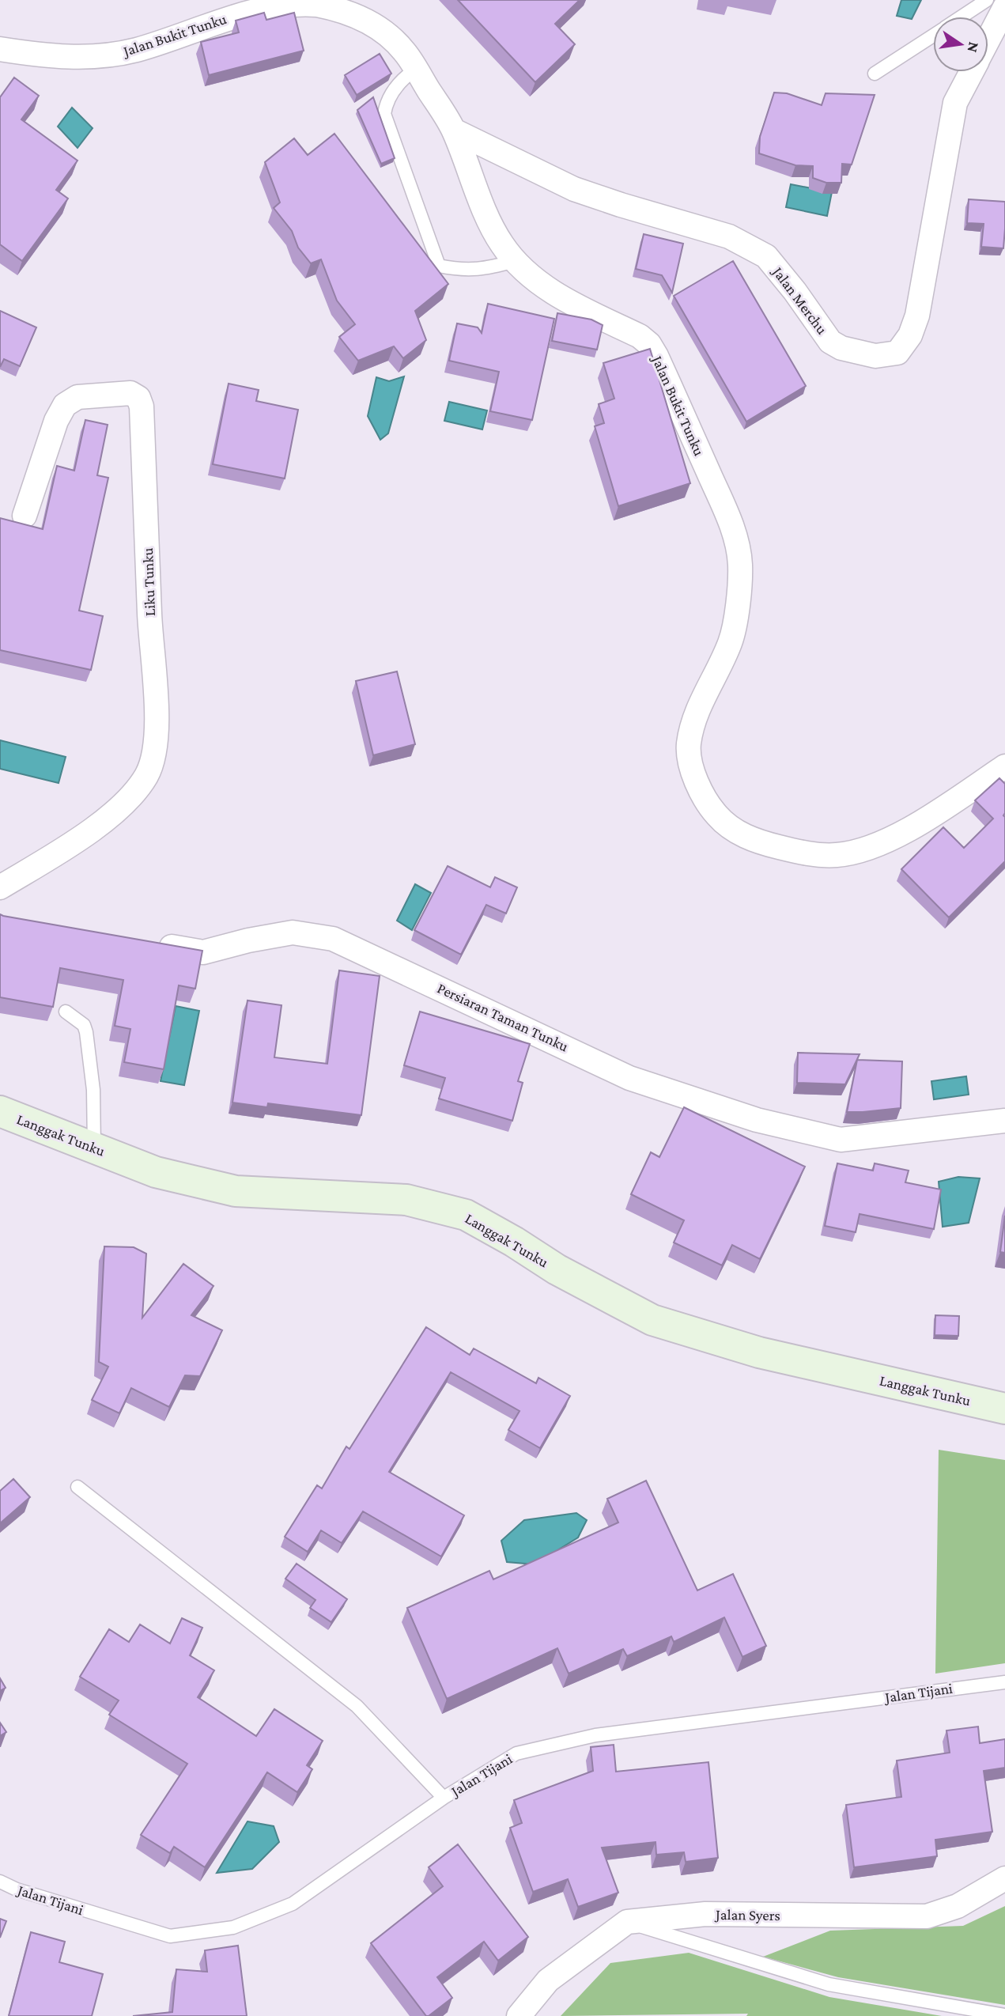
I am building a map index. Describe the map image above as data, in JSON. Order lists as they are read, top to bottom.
{
  "streets": {
    "street": [
      "Jalan Bukit Tunku",
      "Jalan Merchu",
      "Liku Tunku",
      "Persiaran Taman Tunku",
      "Langgak Tunku",
      "Jalan Syers"
    ],
    "lane": ["Jalan Tijani"]
  },
  "crossings": [
    ["Jalan Bukit Tunku", "Jalan Merchu"]
  ],
  "north": "right"
}
